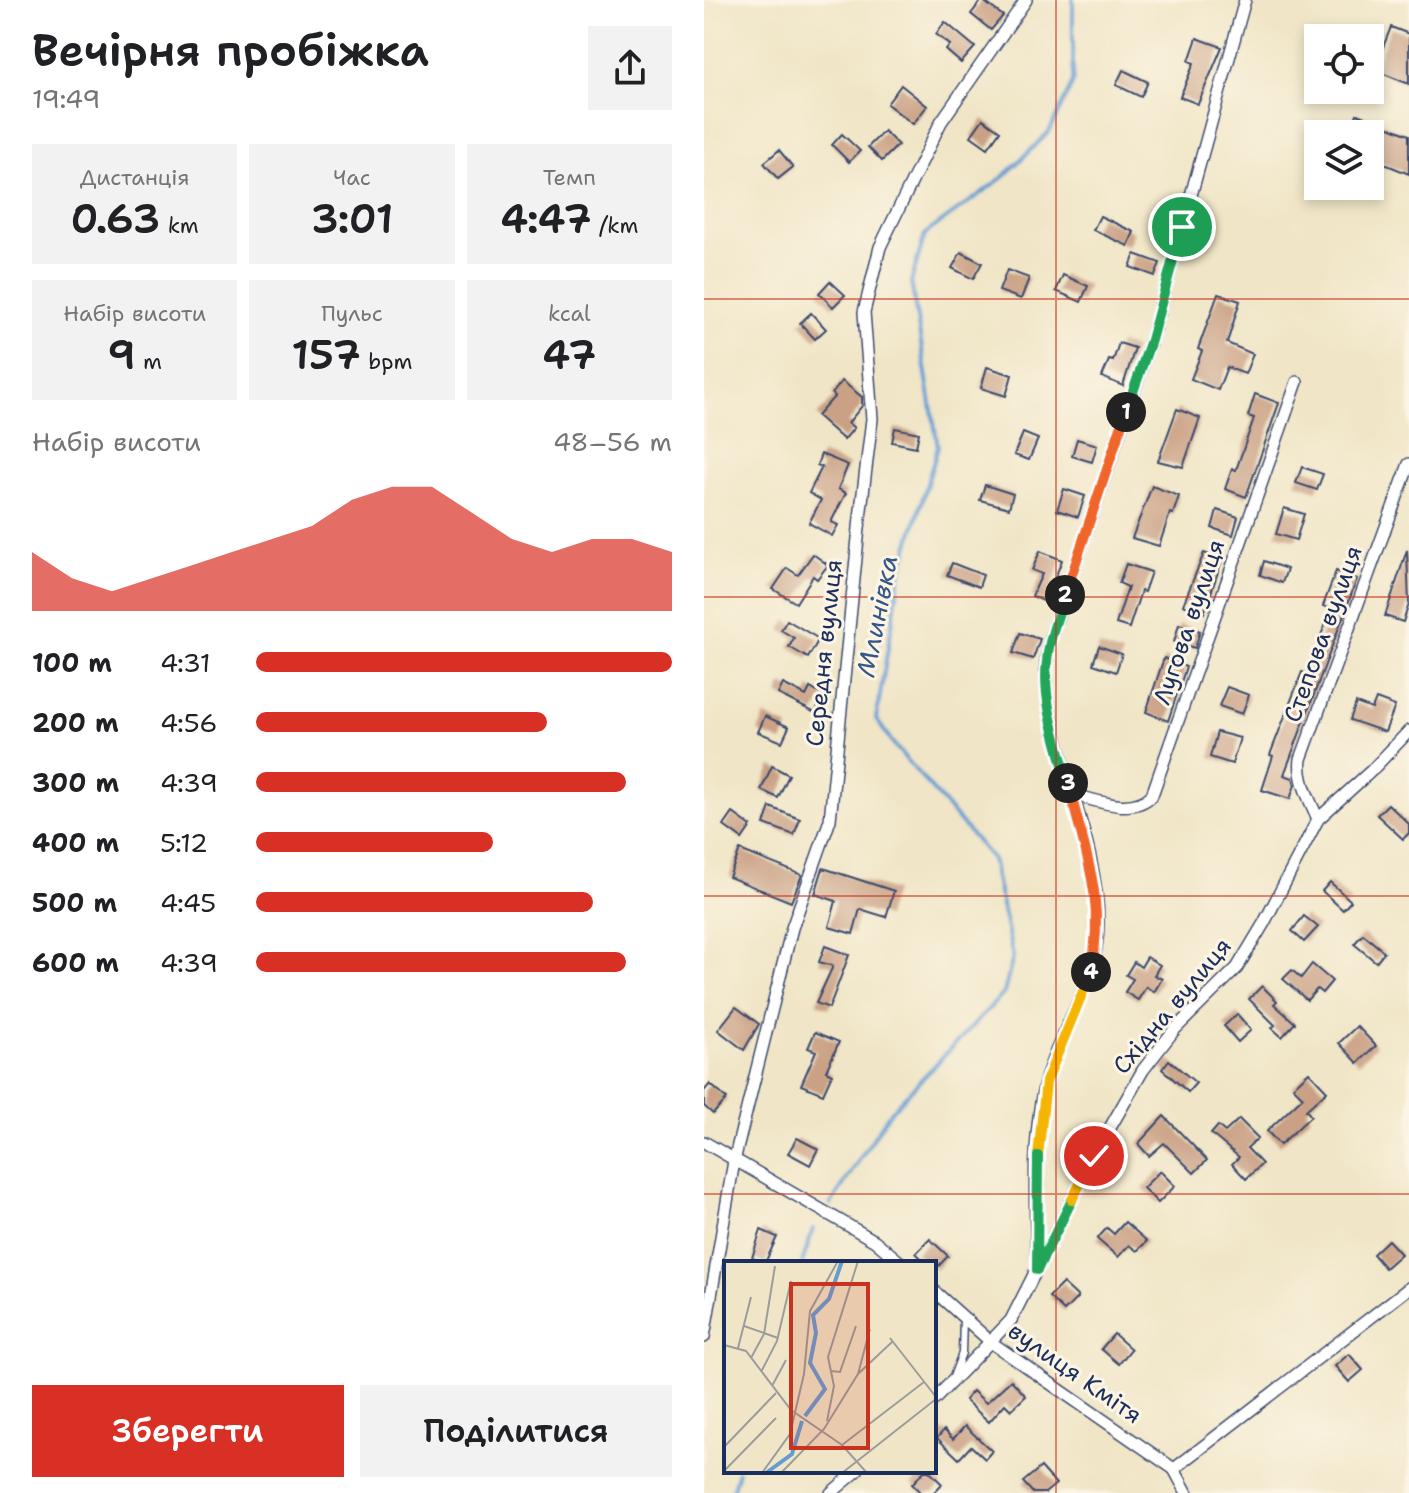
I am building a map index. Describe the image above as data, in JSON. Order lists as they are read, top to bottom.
{
  "streets": {
    "street": [
      "Лугова вулиця",
      "Степова вулиця",
      "Середня вулиця",
      "Східна вулиця",
      "вулиця Кмітя"
    ]
  },
  "crossings": [
    ["Степова вулиця", "Східна вулиця"],
    ["Східна вулиця", "вулиця Кмітя"]
  ],
  "water": ["Млинівка"],
  "page": {
    "heading": ["Вечірня пробіжка", "19:49"],
    "stats": [
      ["Дистанція", "0.63 km"],
      ["Час", "3:01"],
      ["Темп", "4:47 /km"],
      ["Набір висоти", "9 m"],
      ["Пульс", "157 bpm"],
      ["kcal", "47"]
    ],
    "pins": [
      "1",
      "2",
      "3",
      "4"
    ],
    "chart": ["Набір висоти", "48–56 m"],
    "list": [
      {
        "name": "100 m",
        "note": "4:31"
      },
      {
        "name": "200 m",
        "note": "4:56"
      },
      {
        "name": "300 m",
        "note": "4:39"
      },
      {
        "name": "400 m",
        "note": "5:12"
      },
      {
        "name": "500 m",
        "note": "4:45"
      },
      {
        "name": "600 m",
        "note": "4:39"
      }
    ],
    "buttons": ["Зберегти", "Поділитися"]
  }
}
